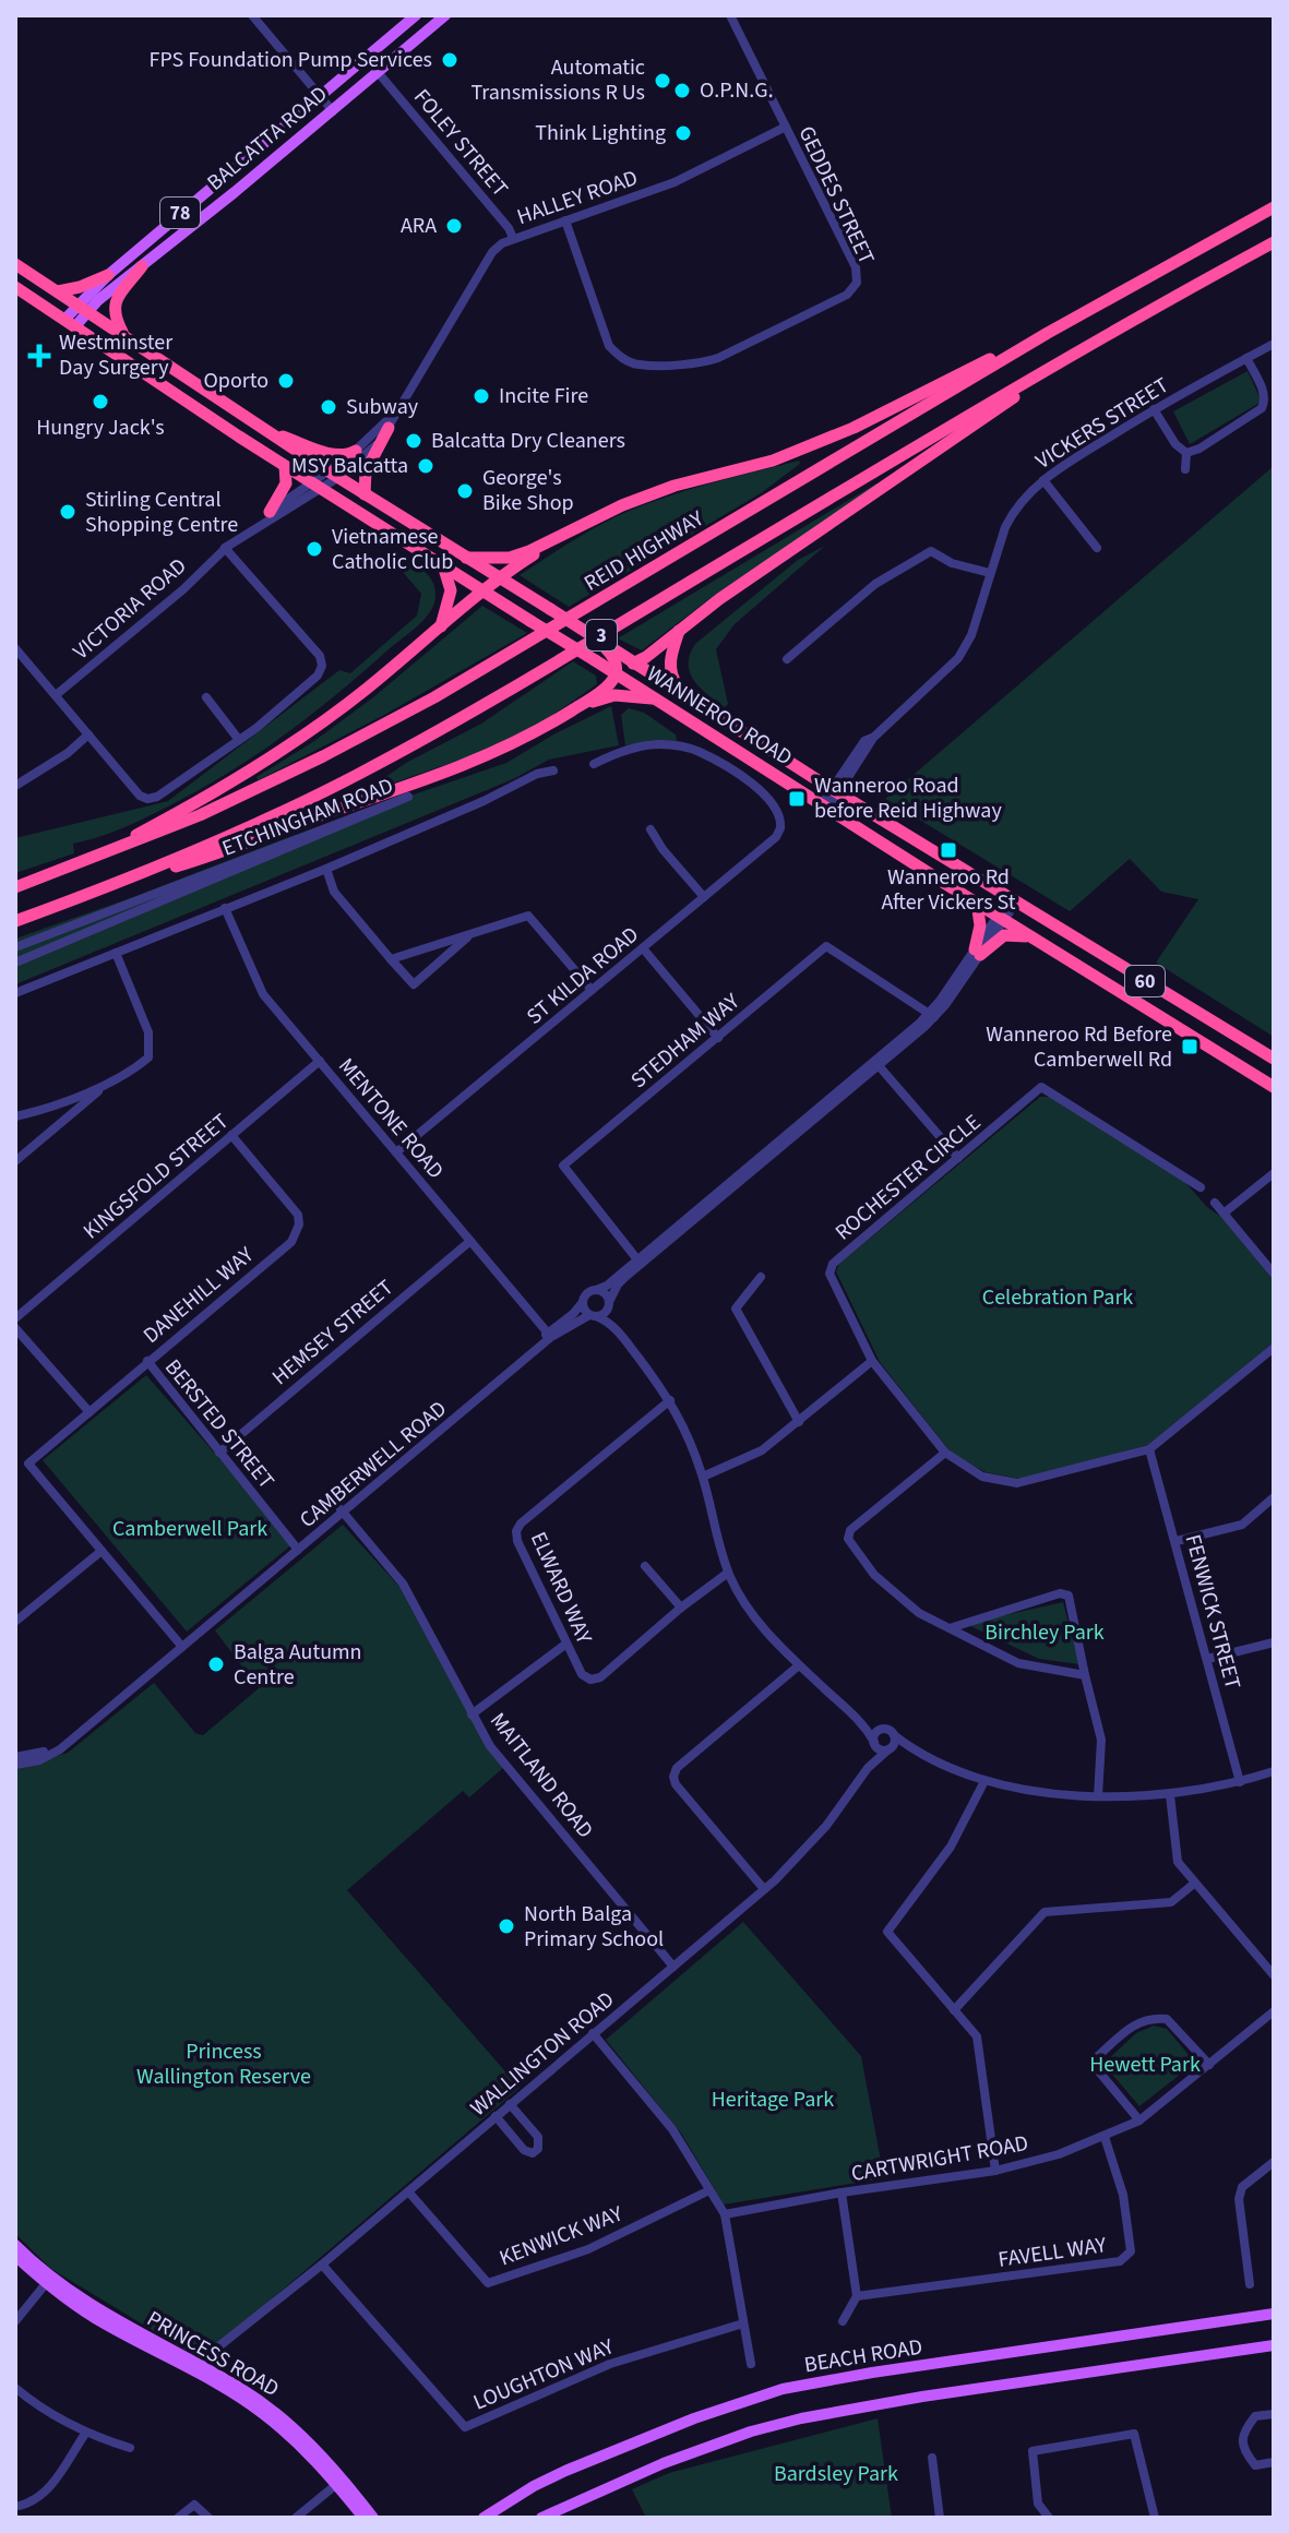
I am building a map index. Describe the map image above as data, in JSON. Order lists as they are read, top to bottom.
{
  "streets": {
    "highway": [
      "REID HIGHWAY",
      "3",
      "WANNEROO ROAD",
      "60"
    ],
    "main road": [
      "BALCATTA ROAD",
      "78",
      "PRINCESS ROAD",
      "BEACH ROAD"
    ],
    "street": [
      "FOLEY STREET",
      "GEDDES STREET",
      "HALLEY ROAD",
      "VICKERS STREET",
      "VICTORIA ROAD",
      "ETCHINGHAM ROAD",
      "ST KILDA ROAD",
      "STEDHAM WAY",
      "MENTONE ROAD",
      "KINGSFOLD STREET",
      "ROCHESTER CIRCLE",
      "DANEHILL WAY",
      "HEMSEY STREET",
      "BERSTED STREET",
      "CAMBERWELL ROAD",
      "ELWARD WAY",
      "FENWICK STREET",
      "MAITLAND ROAD",
      "WALLINGTON ROAD",
      "CARTWRIGHT ROAD",
      "KENWICK WAY",
      "FAVELL WAY",
      "LOUGHTON WAY"
    ]
  },
  "crossings": [
    ["BALCATTA ROAD", "FOLEY STREET"],
    ["BALCATTA ROAD", "WANNEROO ROAD"],
    ["FOLEY STREET", "HALLEY ROAD"],
    ["GEDDES STREET", "HALLEY ROAD"],
    ["HALLEY ROAD", "VICTORIA ROAD"],
    ["HALLEY ROAD", "WANNEROO ROAD"],
    ["VICKERS STREET", "WANNEROO ROAD"],
    ["VICTORIA ROAD", "WANNEROO ROAD"],
    ["ST KILDA ROAD", "MENTONE ROAD"],
    ["MENTONE ROAD", "KINGSFOLD STREET"],
    ["MENTONE ROAD", "HEMSEY STREET"],
    ["MENTONE ROAD", "CAMBERWELL ROAD"],
    ["KINGSFOLD STREET", "DANEHILL WAY"],
    ["ROCHESTER CIRCLE", "FENWICK STREET"],
    ["DANEHILL WAY", "BERSTED STREET"],
    ["HEMSEY STREET", "BERSTED STREET"],
    ["BERSTED STREET", "CAMBERWELL ROAD"],
    ["CAMBERWELL ROAD", "MAITLAND ROAD"],
    ["MAITLAND ROAD", "WALLINGTON ROAD"],
    ["WALLINGTON ROAD", "KENWICK WAY"],
    ["WALLINGTON ROAD", "PRINCESS ROAD"],
    ["WALLINGTON ROAD", "LOUGHTON WAY"],
    ["CARTWRIGHT ROAD", "FAVELL WAY"]
  ],
  "parks": [
    "Celebration Park",
    "Camberwell Park",
    "Birchley Park",
    "Princess Wallington Reserve",
    "Hewett Park",
    "Heritage Park",
    "Bardsley Park"
  ],
  "places": {
    "other": [
      "FPS Foundation Pump Services",
      "Automatic Transmissions R Us",
      "O.P.N.G.",
      "Think Lighting",
      "ARA",
      "Oporto",
      "Incite Fire",
      "Hungry Jack's",
      "Subway",
      "Balcatta Dry Cleaners",
      "MSY Balcatta",
      "George's Bike Shop",
      "Stirling Central Shopping Centre",
      "Vietnamese Catholic Club",
      "Balga Autumn Centre",
      "North Balga Primary School"
    ],
    "health": ["Westminster Day Surgery"],
    "transit": ["Wanneroo Road before Reid Highway", "Wanneroo Rd After Vickers St", "Wanneroo Rd Before Camberwell Rd"]
  }
}
